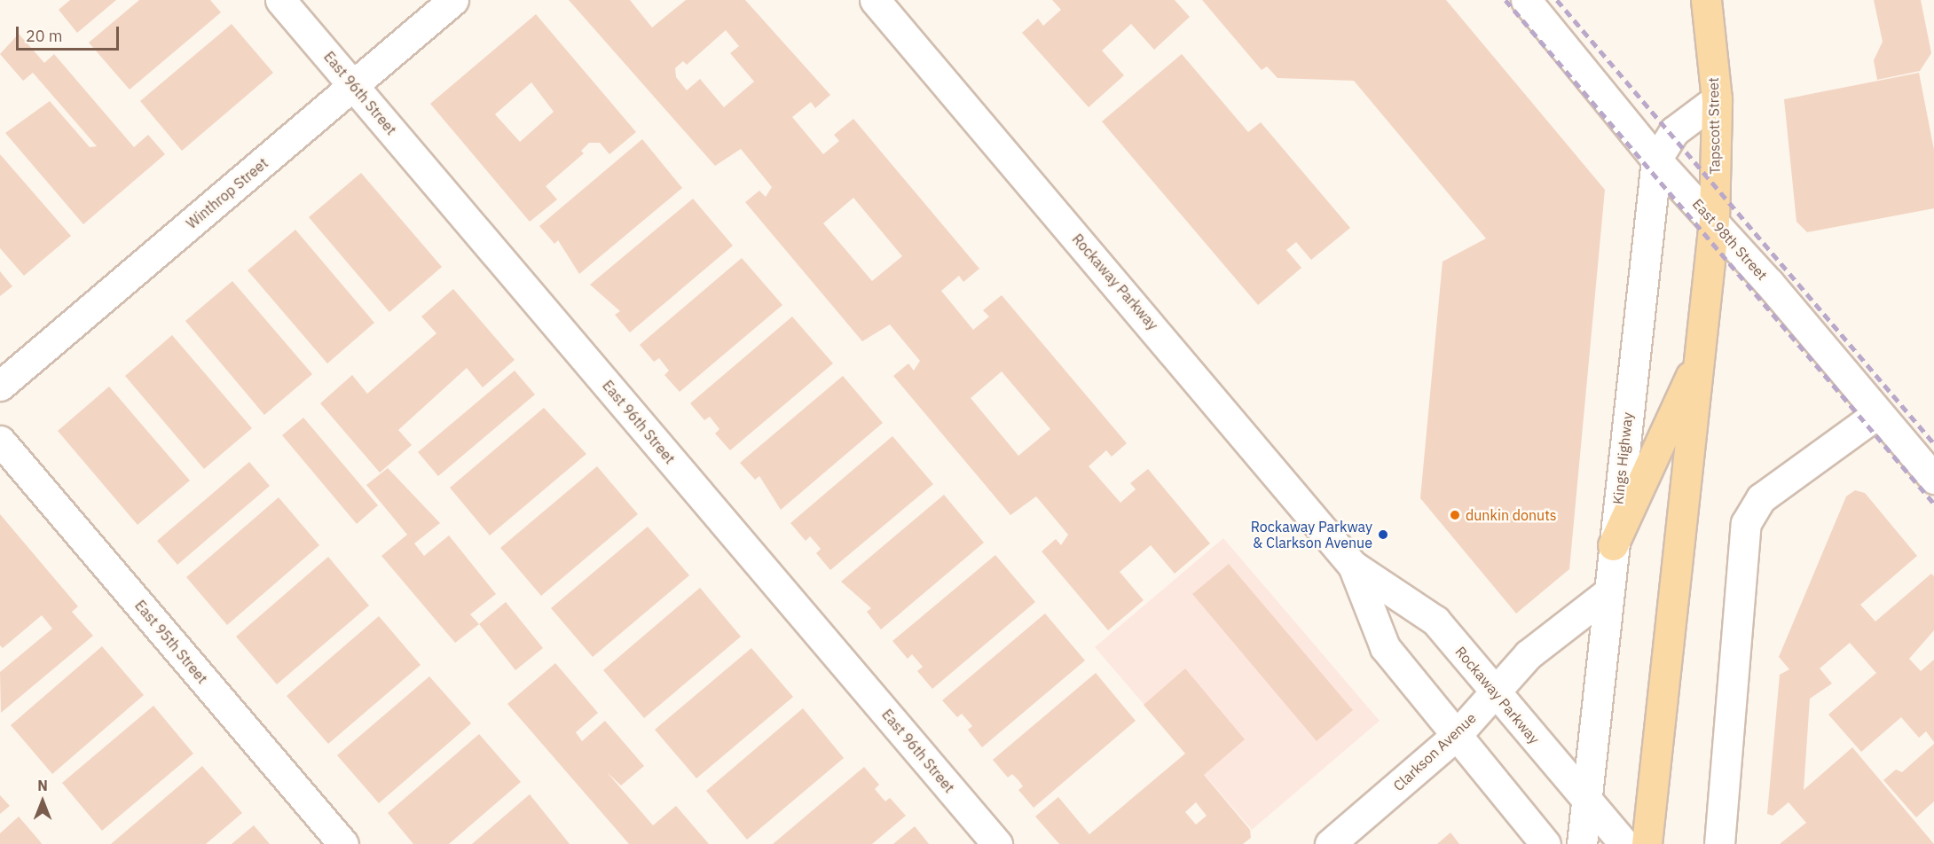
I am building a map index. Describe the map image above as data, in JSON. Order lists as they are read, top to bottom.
{
  "streets": {
    "main road": ["Tapscott Street"],
    "street": [
      "East 96th Street",
      "Winthrop Street",
      "East 98th Street",
      "Rockaway Parkway",
      "Kings Highway",
      "East 95th Street",
      "Clarkson Avenue"
    ]
  },
  "crossings": [
    ["East 96th Street", "Winthrop Street"],
    ["Tapscott Street", "East 98th Street"],
    ["Tapscott Street", "Kings Highway"],
    ["East 98th Street", "Kings Highway"],
    ["Rockaway Parkway", "Kings Highway"],
    ["Rockaway Parkway", "Clarkson Avenue"],
    ["Kings Highway", "Clarkson Avenue"]
  ],
  "places": ["dunkin donuts", "Rockaway Parkway & Clarkson Avenue"],
  "scale_bar": "20 m",
  "north": "top"
}
